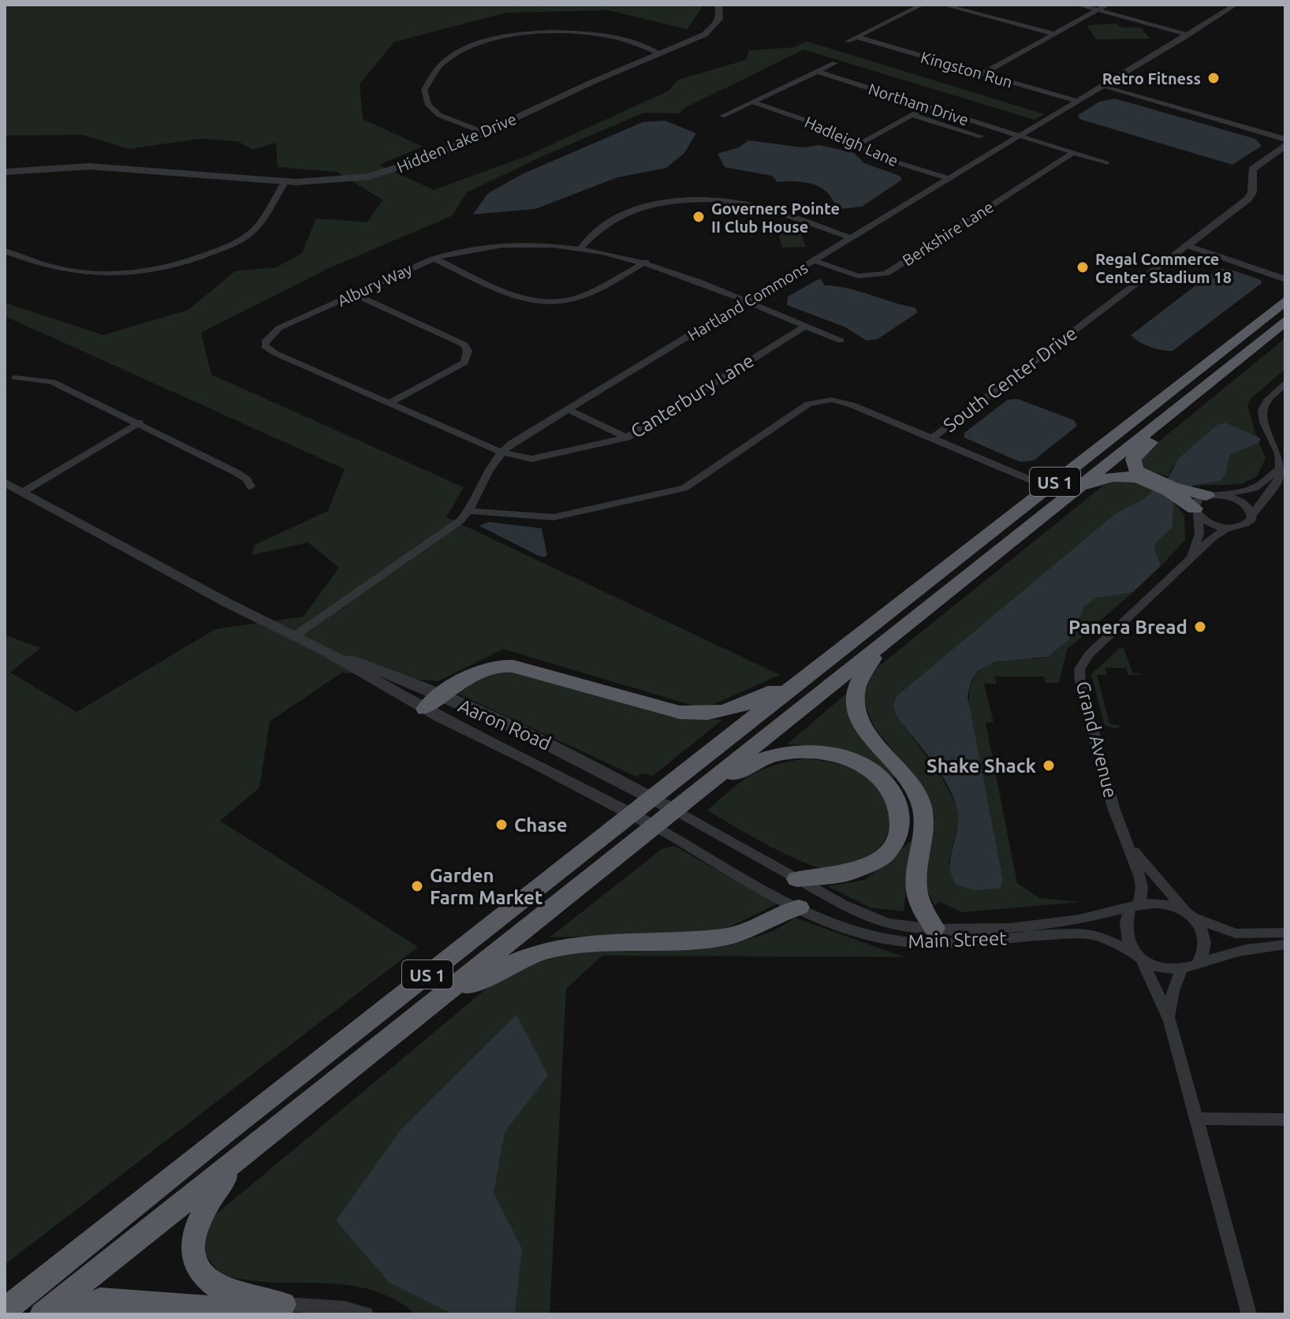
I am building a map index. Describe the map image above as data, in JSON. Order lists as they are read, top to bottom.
{
  "streets": {
    "highway": ["US 1"],
    "street": [
      "Kingston Run",
      "Northam Drive",
      "Hadleigh Lane",
      "Hidden Lake Drive",
      "Berkshire Lane",
      "Albury Way",
      "Hartland Commons",
      "South Center Drive",
      "Canterbury Lane",
      "Aaron Road",
      "Grand Avenue",
      "Main Street"
    ]
  },
  "crossings": [
    ["Kingston Run", "Hartland Commons"],
    ["Northam Drive", "Berkshire Lane"],
    ["Northam Drive", "Hartland Commons"],
    ["Hadleigh Lane", "Hartland Commons"],
    ["Berkshire Lane", "Hartland Commons"],
    ["Albury Way", "Hartland Commons"],
    ["Albury Way", "Canterbury Lane"],
    ["Hartland Commons", "South Center Drive"],
    ["Hartland Commons", "Canterbury Lane"],
    ["Hartland Commons", "Aaron Road"],
    ["US 1", "Aaron Road"],
    ["US 1", "Main Street"],
    ["Aaron Road", "Main Street"],
    ["Grand Avenue", "Main Street"]
  ],
  "places": [
    "Retro Fitness",
    "Governers Pointe II Club House",
    "Regal Commerce Center Stadium 18",
    "Panera Bread",
    "Shake Shack",
    "Chase",
    "Garden Farm Market"
  ]
}
